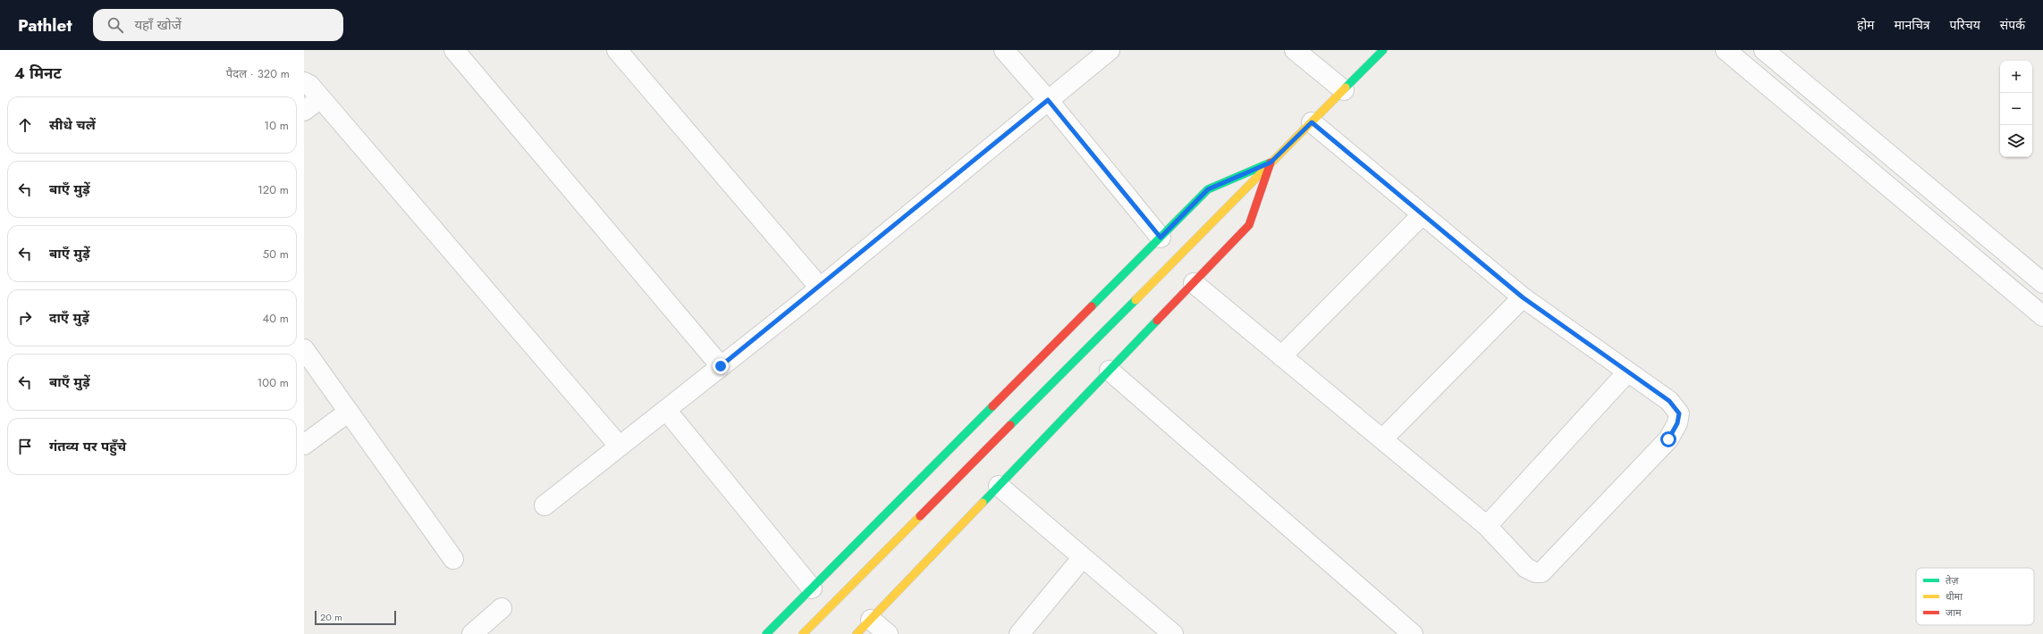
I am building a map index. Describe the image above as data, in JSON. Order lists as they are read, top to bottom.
{
  "legend": ["तेज़", "धीमा", "जाम"],
  "scale_bar": "20 m",
  "page": {
    "header": "Pathlet",
    "search": "यहाँ खोजें",
    "nav": [
      "होम",
      "मानचित्र",
      "परिचय",
      "संपर्क"
    ],
    "heading": ["4 मिनट", "पैदल · 320 m"],
    "map_buttons": ["+", "−"],
    "list": [
      ["सीधे चलें", "10 m"],
      ["बाएँ मुड़ें", "120 m"],
      ["बाएँ मुड़ें", "50 m"],
      ["दाएँ मुड़ें", "40 m"],
      ["बाएँ मुड़ें", "100 m"],
      "गंतव्य पर पहुँचे"
    ],
    "scale": "20 m"
  }
}
